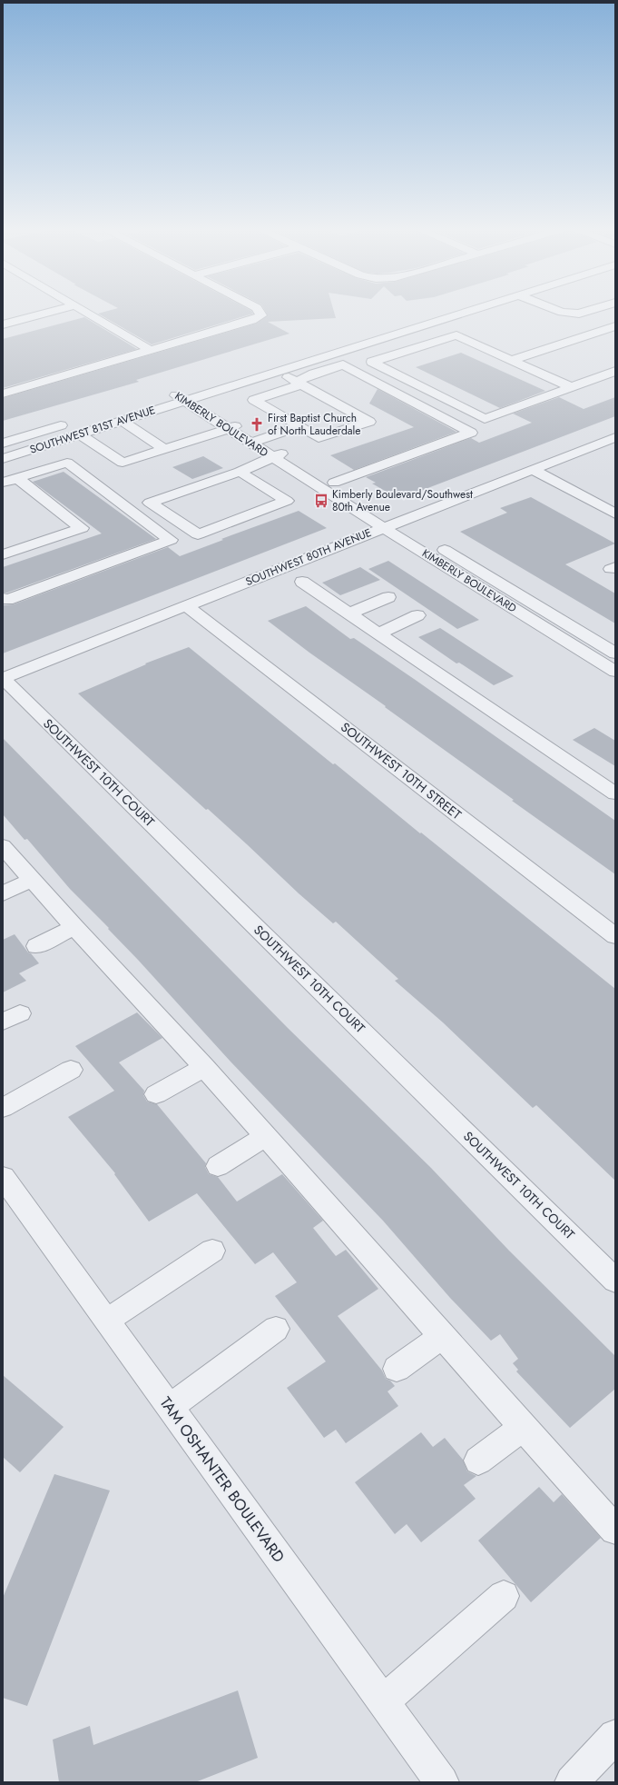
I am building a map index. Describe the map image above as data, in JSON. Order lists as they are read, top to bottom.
{
  "streets": {
    "street": [
      "KIMBERLY BOULEVARD",
      "SOUTHWEST 81ST AVENUE",
      "SOUTHWEST 80TH AVENUE",
      "SOUTHWEST 10TH STREET",
      "SOUTHWEST 10TH COURT",
      "TAM OSHANTER BOULEVARD"
    ]
  },
  "crossings": [
    ["KIMBERLY BOULEVARD", "SOUTHWEST 81ST AVENUE"],
    ["KIMBERLY BOULEVARD", "SOUTHWEST 80TH AVENUE"],
    ["SOUTHWEST 80TH AVENUE", "SOUTHWEST 10TH STREET"],
    ["SOUTHWEST 80TH AVENUE", "SOUTHWEST 10TH COURT"]
  ],
  "places": {
    "church": ["First Baptist Church of North Lauderdale"],
    "bus stop": ["Kimberly Boulevard/Southwest 80th Avenue"]
  }
}
